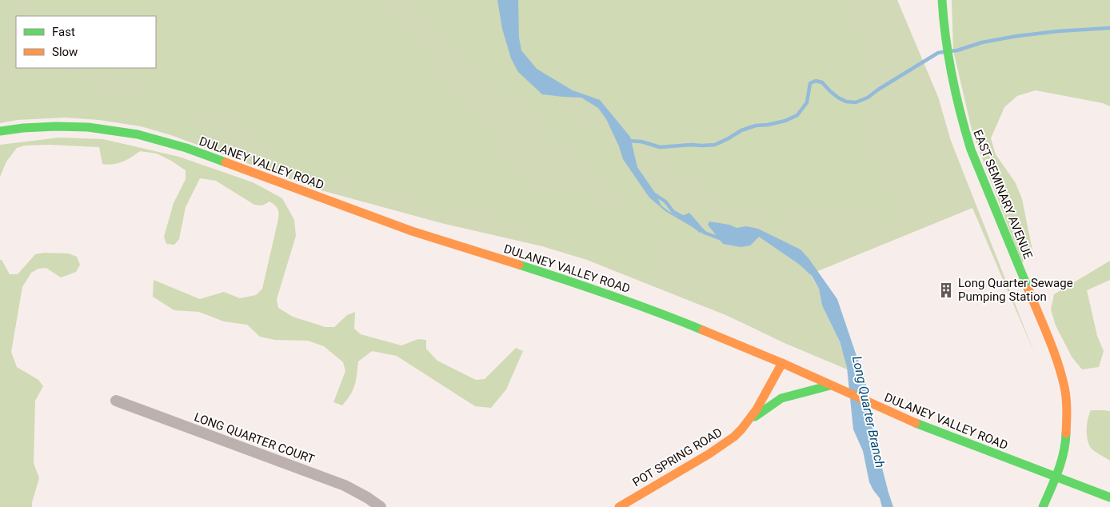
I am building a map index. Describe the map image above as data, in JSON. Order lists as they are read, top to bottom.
{
  "streets": {
    "main road": ["DULANEY VALLEY ROAD", "EAST SEMINARY AVENUE", "POT SPRING ROAD"],
    "street": ["LONG QUARTER COURT"]
  },
  "crossings": [
    ["DULANEY VALLEY ROAD", "EAST SEMINARY AVENUE"],
    ["DULANEY VALLEY ROAD", "POT SPRING ROAD"]
  ],
  "water": ["Long Quarter Branch"],
  "places": {
    "building": ["Long Quarter Sewage Pumping Station"]
  },
  "legend": ["Fast", "Slow"]
}
